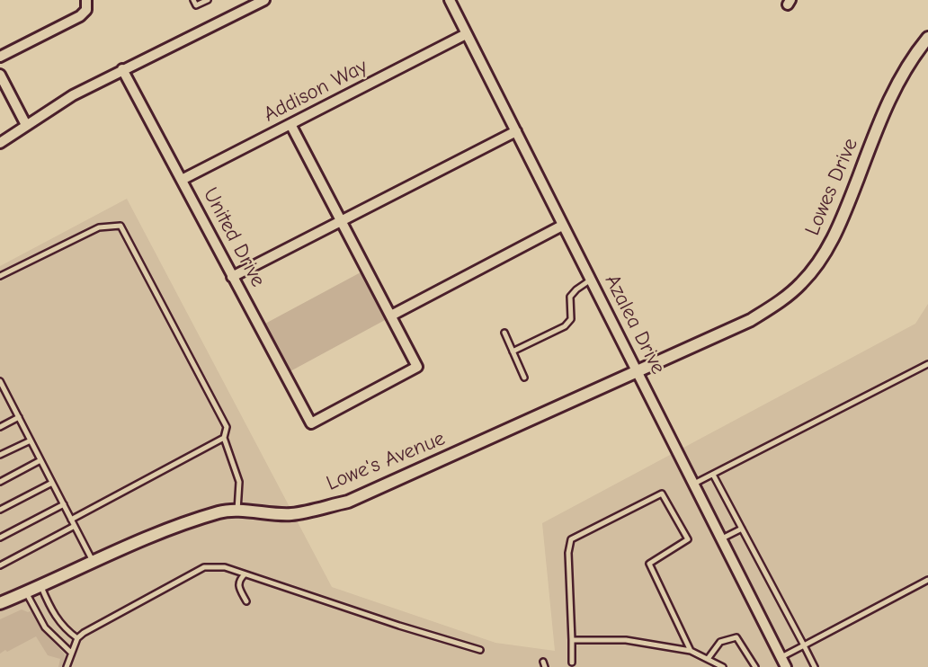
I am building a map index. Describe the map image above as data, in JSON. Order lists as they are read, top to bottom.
{
  "streets": {
    "street": [
      "Addison Way",
      "Lowes Drive",
      "United Drive",
      "Azalea Drive",
      "Lowe's Avenue"
    ]
  },
  "crossings": [
    ["Addison Way", "United Drive"],
    ["Addison Way", "Azalea Drive"],
    ["Lowes Drive", "Azalea Drive"],
    ["Lowes Drive", "Lowe's Avenue"],
    ["Azalea Drive", "Lowe's Avenue"]
  ]
}
